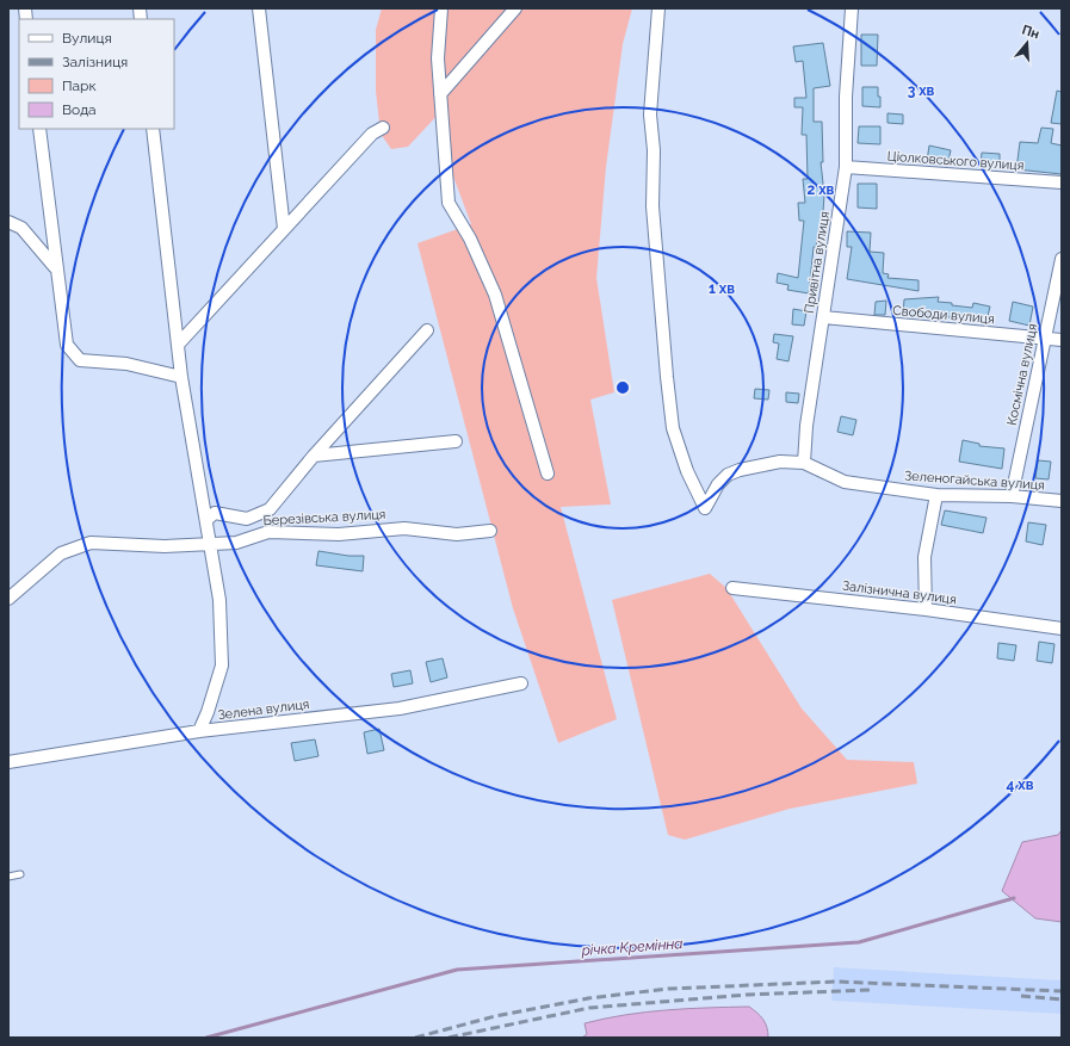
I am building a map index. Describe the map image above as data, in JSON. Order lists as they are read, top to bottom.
{
  "streets": {
    "street": [
      "Ціолковського вулиця",
      "Привітна вулиця",
      "Свободи вулиця",
      "Космічна вулиця",
      "Зеленогайська вулиця",
      "Березівська вулиця",
      "Залізнична вулиця",
      "Зелена вулиця"
    ]
  },
  "crossings": [
    ["Ціолковського вулиця", "Привітна вулиця"],
    ["Привітна вулиця", "Свободи вулиця"],
    ["Привітна вулиця", "Зеленогайська вулиця"],
    ["Свободи вулиця", "Космічна вулиця"],
    ["Космічна вулиця", "Зеленогайська вулиця"]
  ],
  "water": ["річка Кремінна"],
  "legend": [
    "Вулиця",
    "Залізниця",
    "Парк",
    "Вода"
  ],
  "north": "top",
  "rings": [
    "3 хв",
    "2 хв",
    "1 хв",
    "4 хв"
  ]
}
